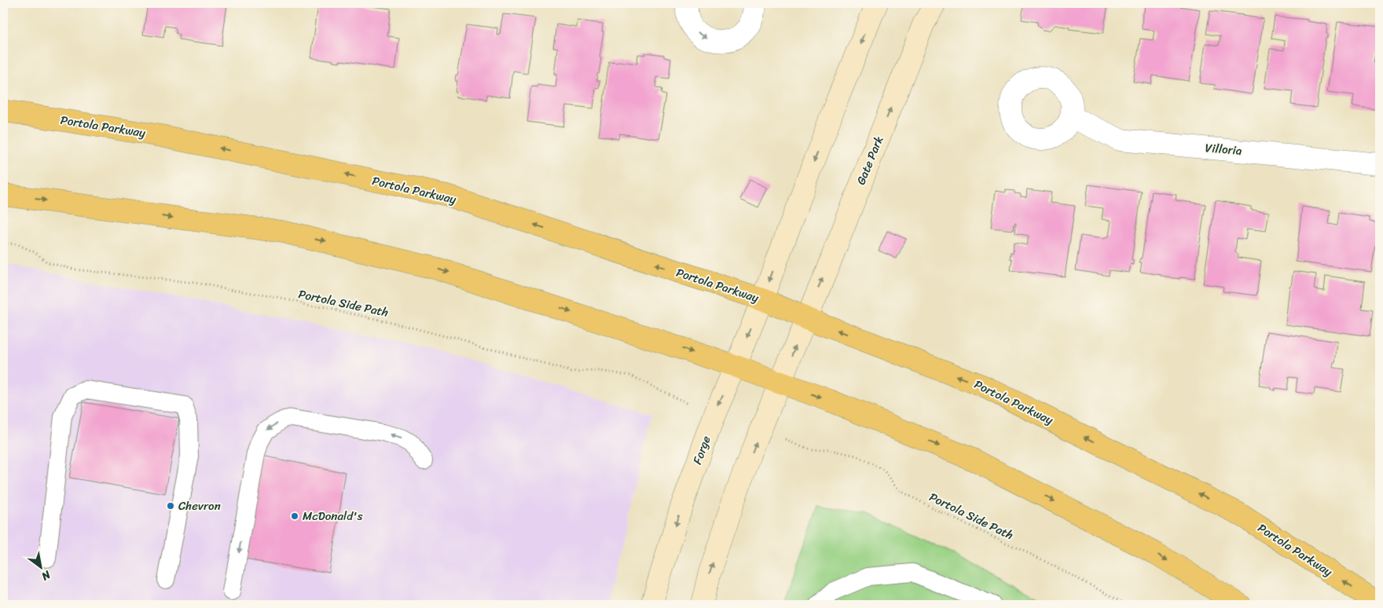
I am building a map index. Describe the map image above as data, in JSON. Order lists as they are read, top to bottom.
{
  "streets": {
    "main road": ["Portola Parkway"],
    "street": ["Villoria", "Gate Park", "Forge"],
    "path": ["Portola Side Path"]
  },
  "crossings": [
    ["Portola Parkway", "Gate Park"],
    ["Portola Parkway", "Forge"]
  ],
  "places": ["Chevron", "McDonald's"],
  "north": "bottom right"
}
